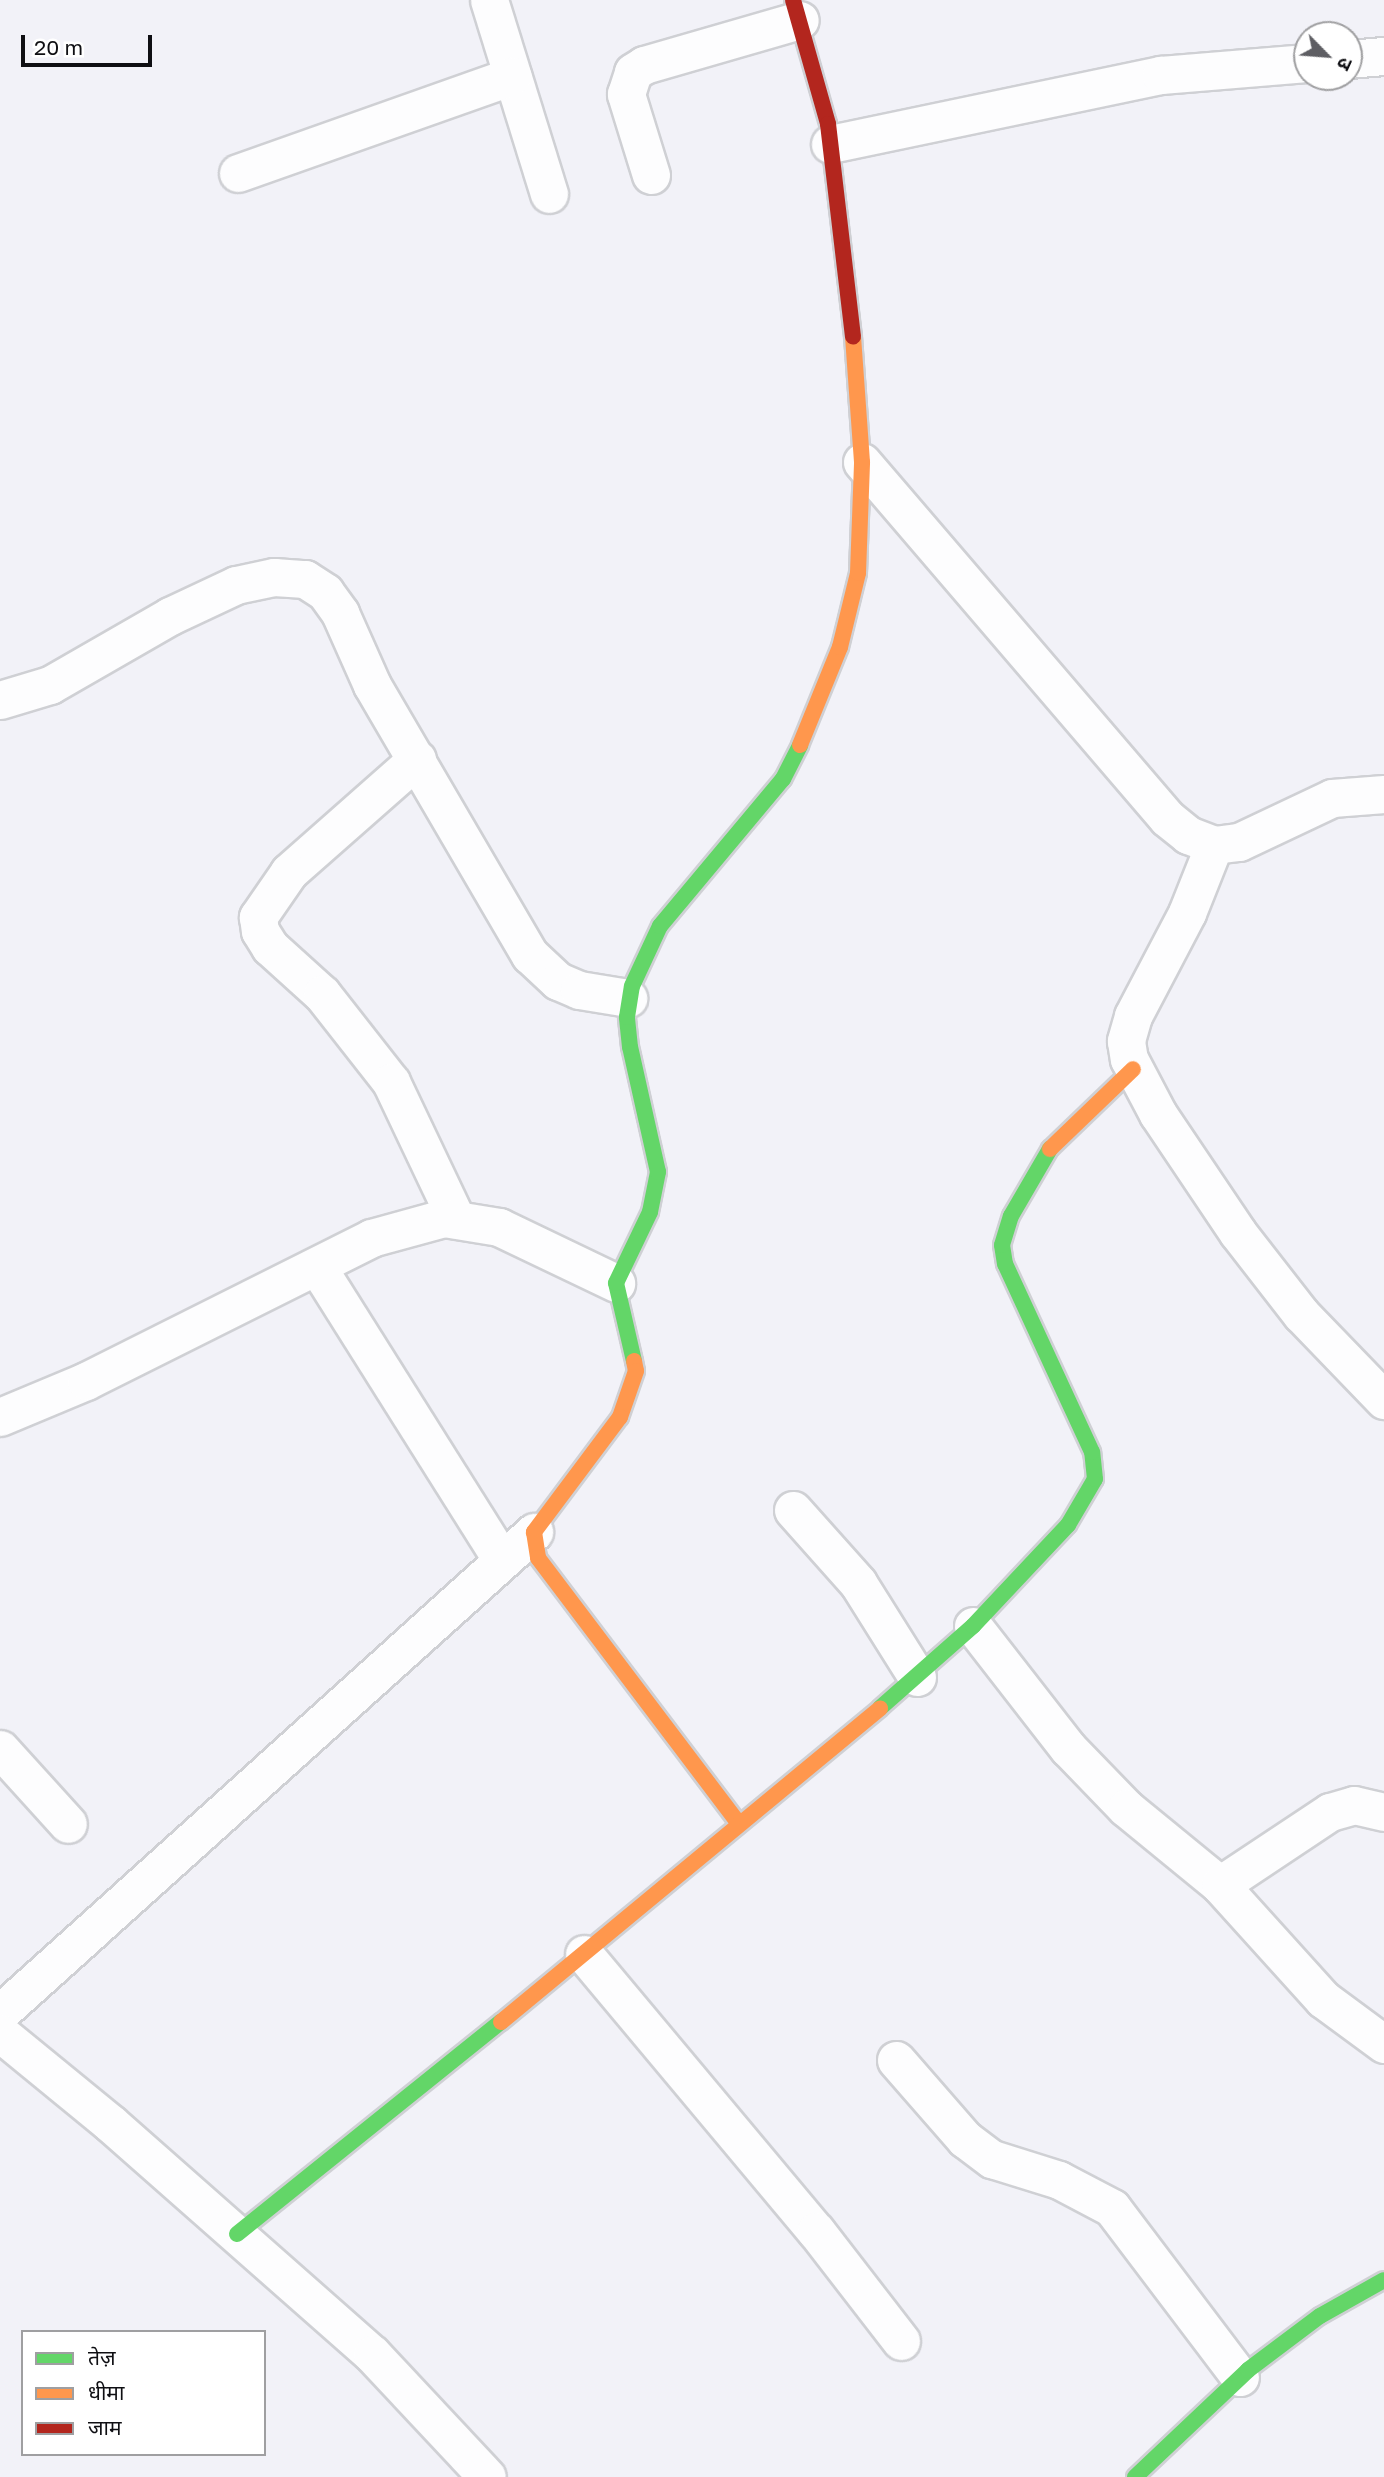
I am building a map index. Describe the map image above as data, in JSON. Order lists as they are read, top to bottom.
{
  "legend": ["तेज़", "धीमा", "जाम"],
  "scale_bar": "20 m",
  "north": "bottom right"
}
